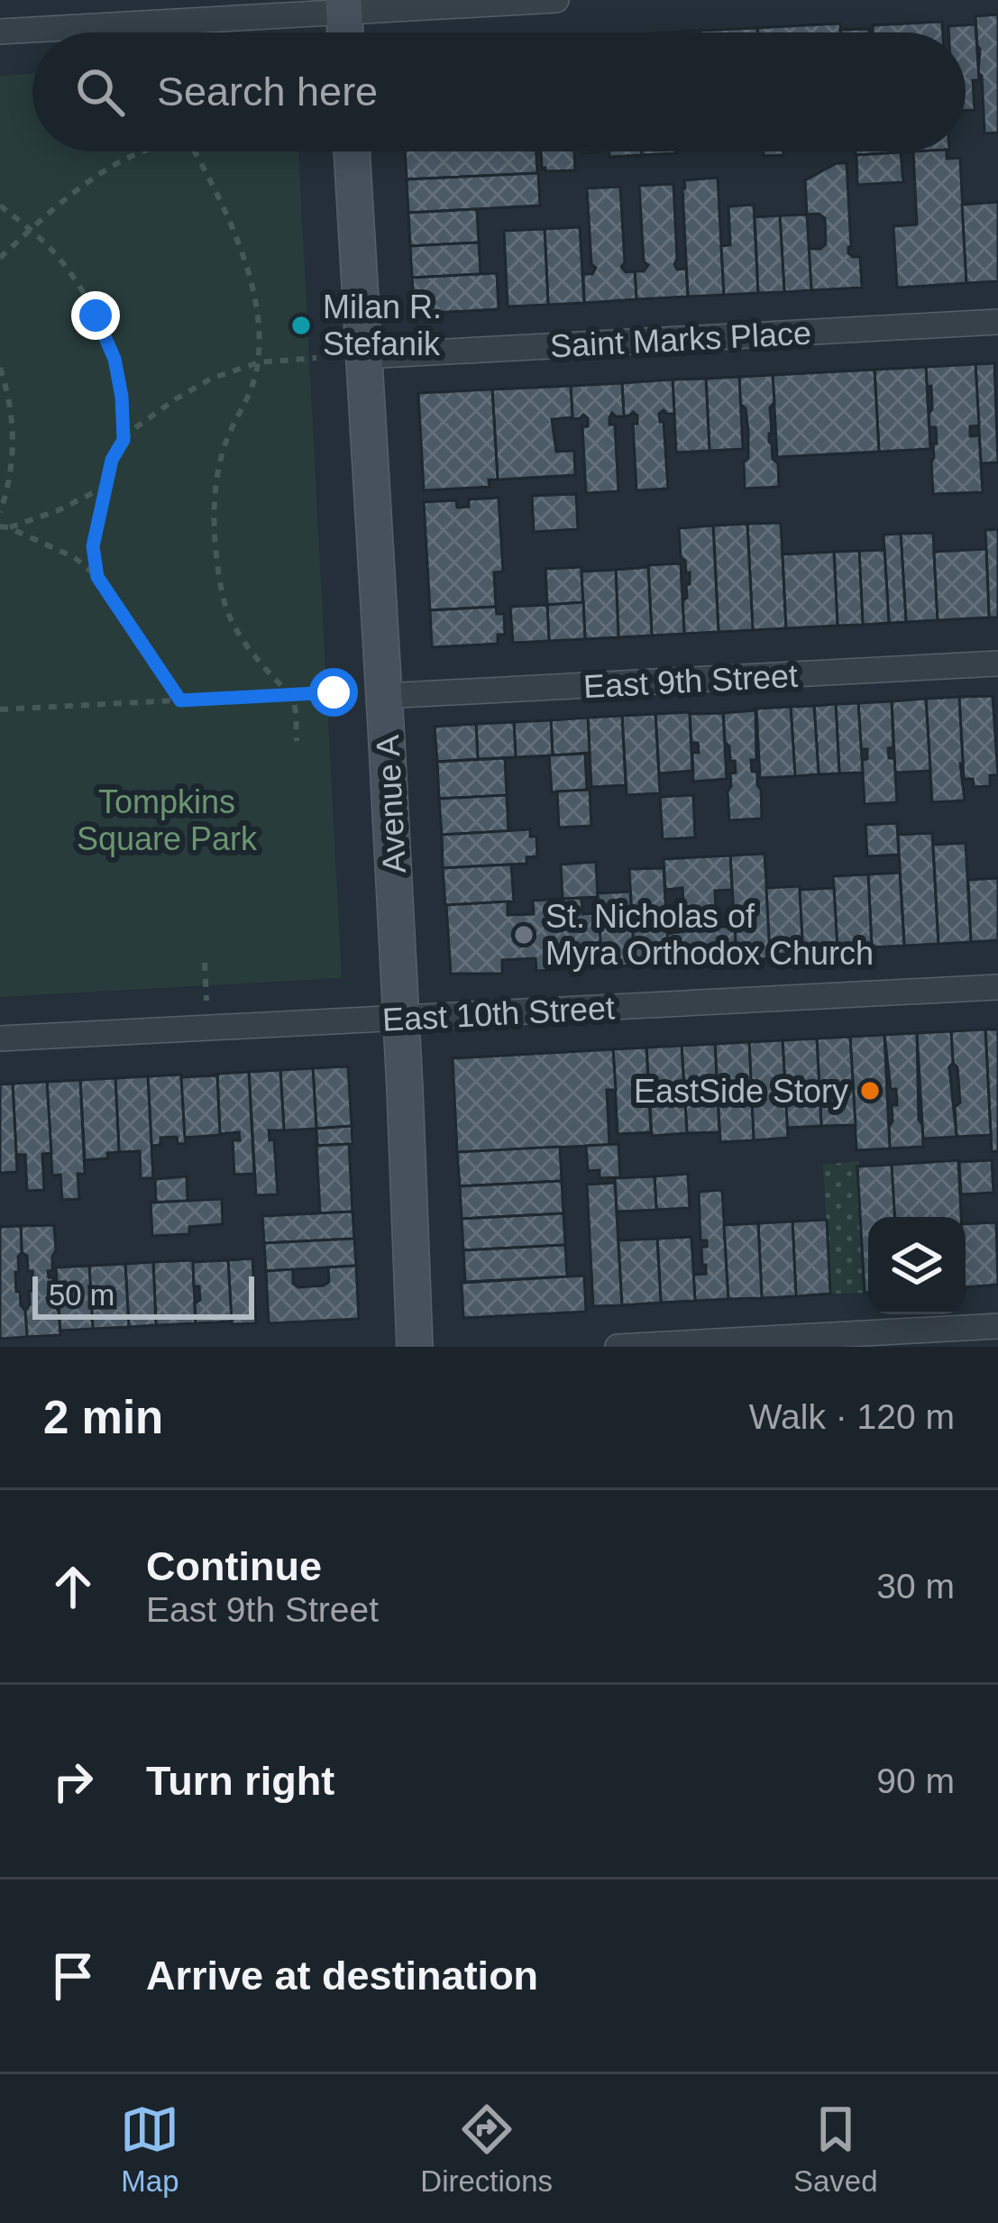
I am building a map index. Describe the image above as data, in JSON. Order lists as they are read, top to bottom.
{
  "streets": {
    "main road": ["Avenue A"],
    "street": ["Saint Marks Place", "East 9th Street", "East 10th Street"]
  },
  "crossings": [
    ["Saint Marks Place", "Avenue A"],
    ["East 9th Street", "Avenue A"],
    ["Avenue A", "East 10th Street"]
  ],
  "parks": ["Tompkins Square Park"],
  "places": ["Milan R. Stefanik", "St. Nicholas of Myra Orthodox Church", "EastSide Story"],
  "scale_bar": "50 m",
  "page": {
    "search": "Search here",
    "scale": "50 m",
    "heading": ["2 min", "Walk · 120 m"],
    "list": [
      ["Continue", "East 9th Street", "30 m"],
      ["Turn right", "90 m"],
      "Arrive at destination"
    ],
    "nav": ["Map", "Directions", "Saved"]
  }
}
